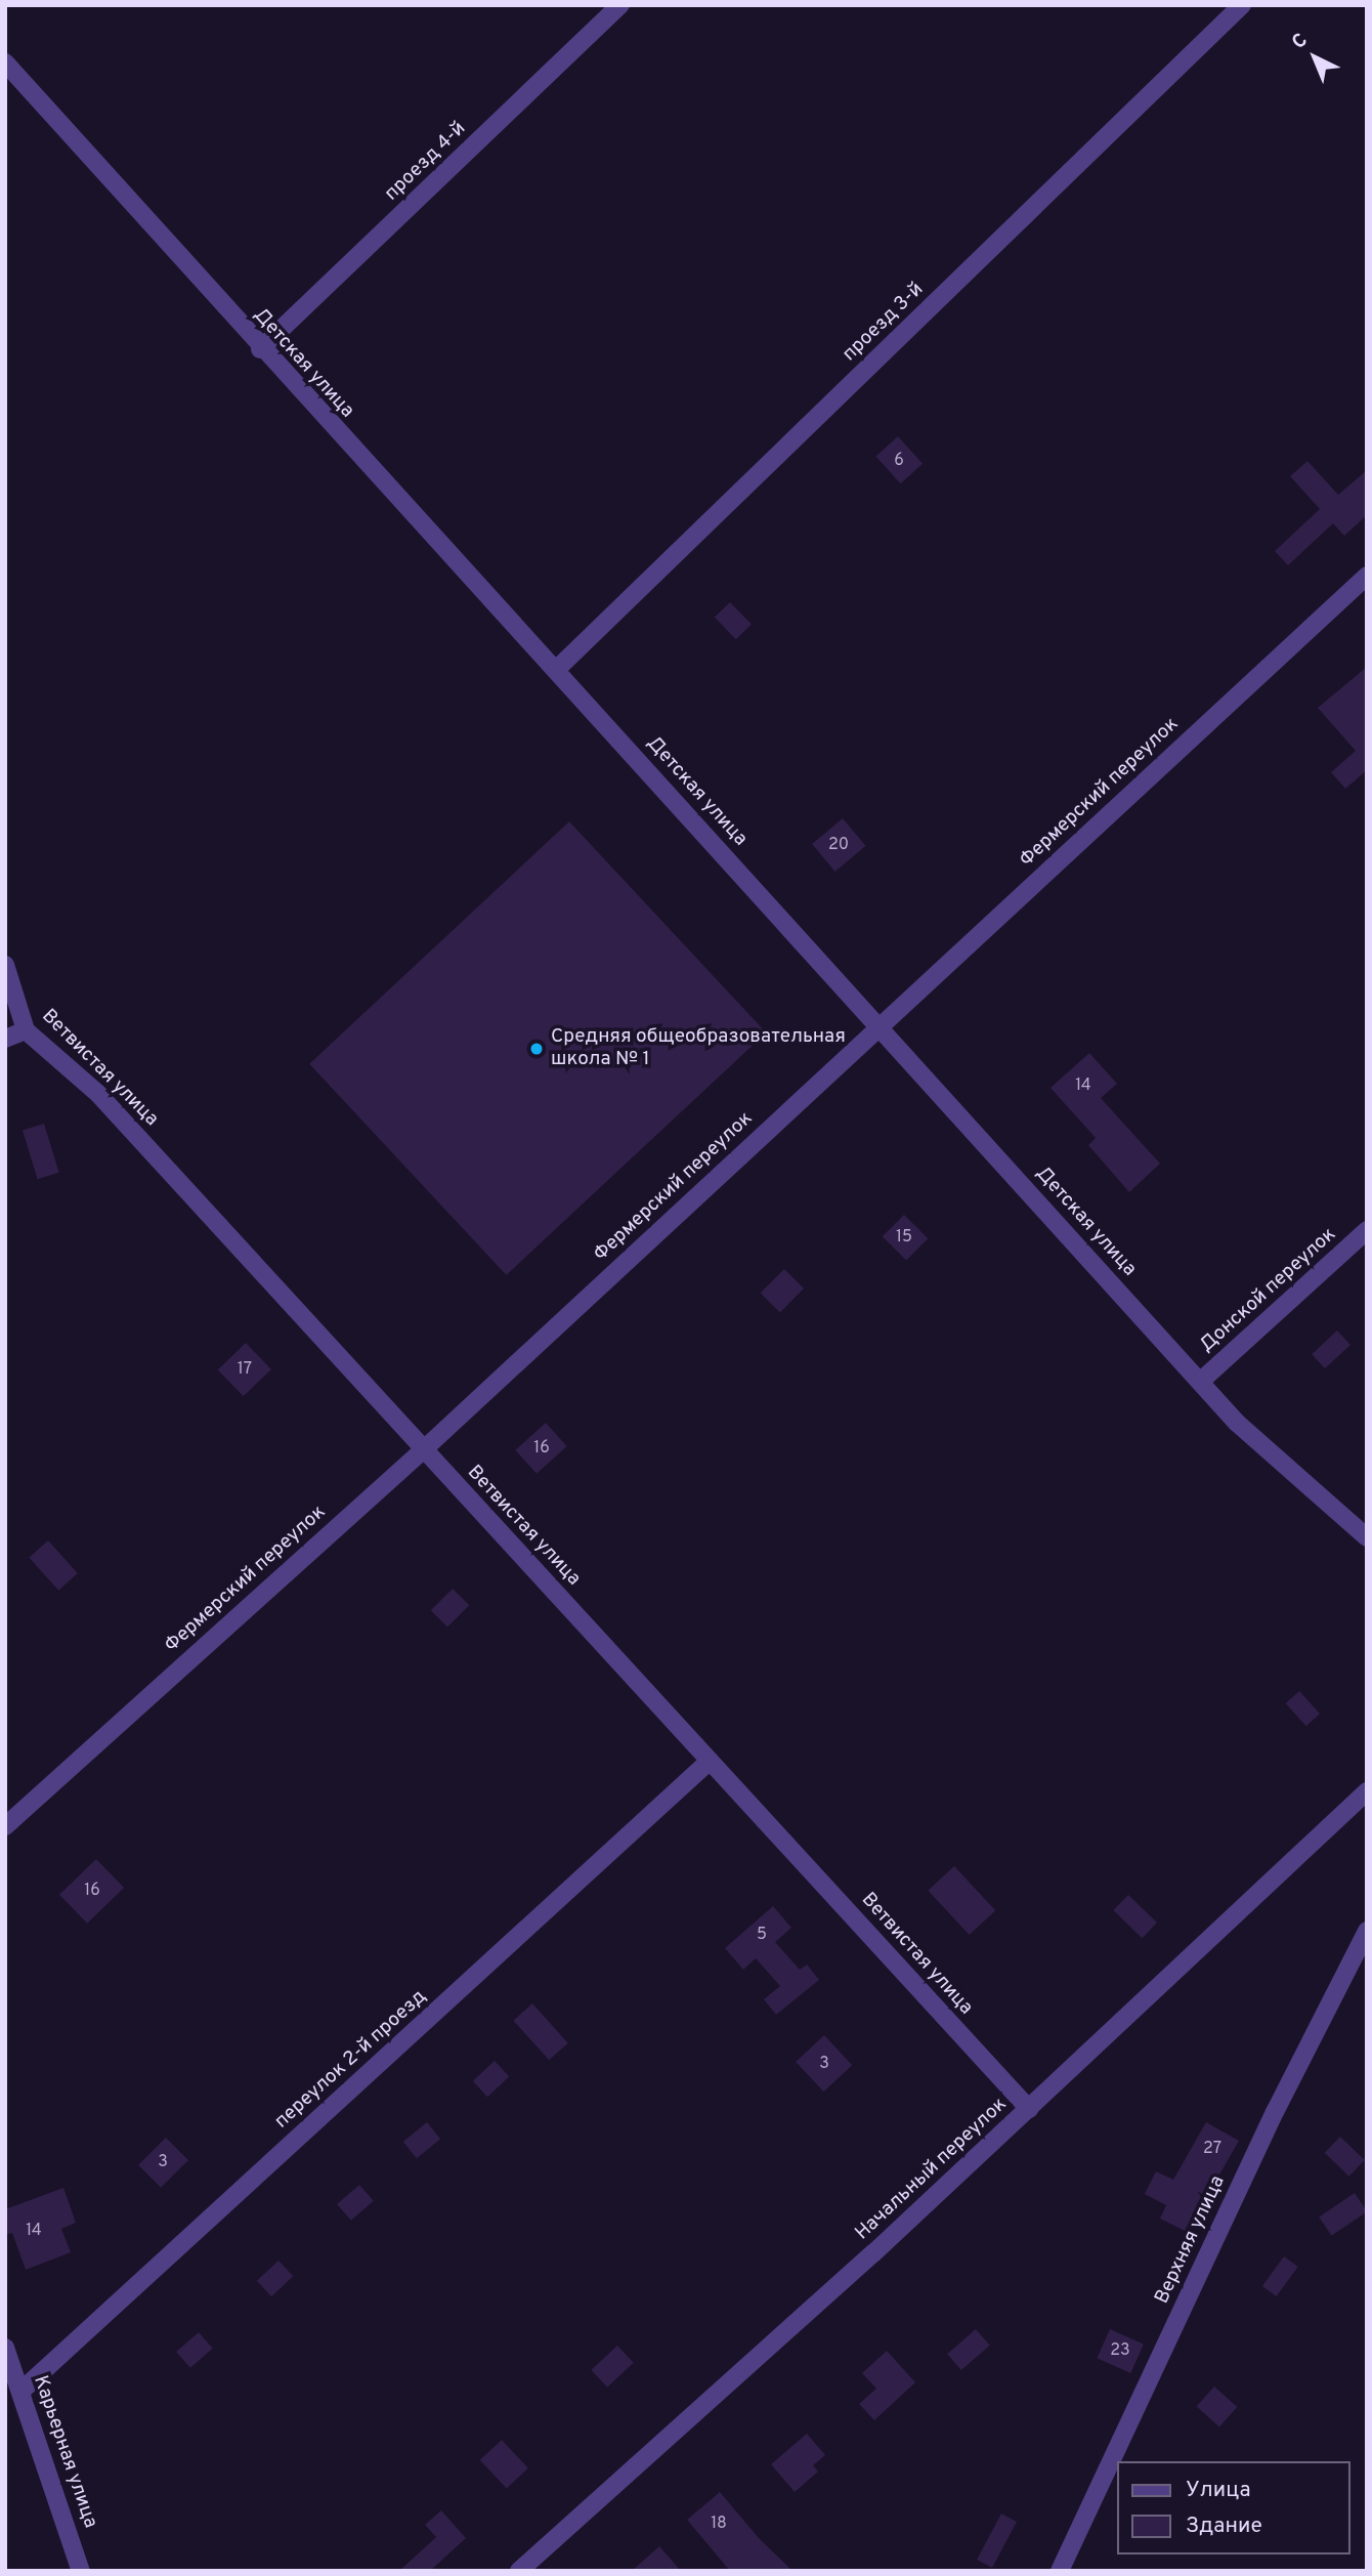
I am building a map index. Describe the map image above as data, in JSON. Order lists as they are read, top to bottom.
{
  "streets": {
    "street": [
      "проезд 4-й",
      "проезд 3-й",
      "Детская улица",
      "Фермерский переулок",
      "Ветвистая улица",
      "Донской переулок",
      "переулок 2-й проезд",
      "Начальный переулок",
      "Верхняя улица",
      "Карьерная улица"
    ]
  },
  "crossings": [
    ["проезд 4-й", "Детская улица"],
    ["проезд 3-й", "Детская улица"],
    ["Детская улица", "Фермерский переулок"],
    ["Детская улица", "Донской переулок"],
    ["Фермерский переулок", "Ветвистая улица"],
    ["Ветвистая улица", "переулок 2-й проезд"],
    ["Ветвистая улица", "Начальный переулок"],
    ["переулок 2-й проезд", "Карьерная улица"]
  ],
  "places": ["Средняя общеобразовательная школа № 1"],
  "house_numbers": [
    "6",
    "20",
    "14",
    "15",
    "17",
    "16",
    "16",
    "5",
    "3",
    "27",
    "3",
    "14",
    "23",
    "18"
  ],
  "legend": ["Улица", "Здание"],
  "north": "top left"
}
